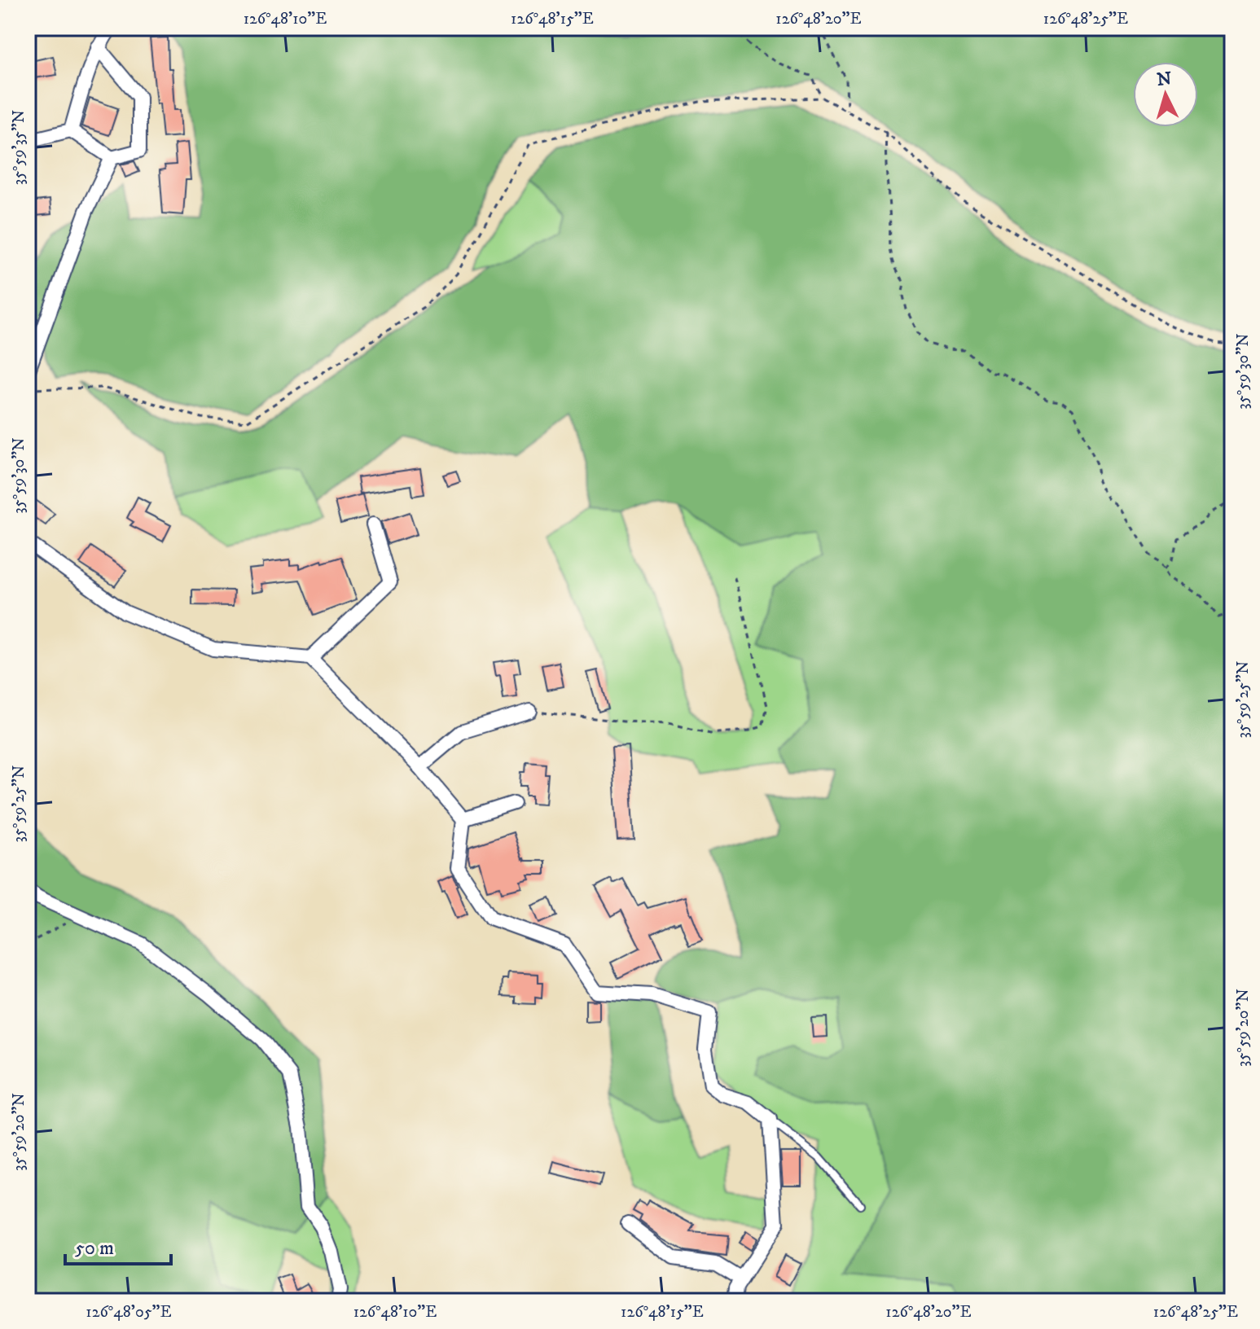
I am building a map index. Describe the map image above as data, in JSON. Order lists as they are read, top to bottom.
{
  "scale_bar": "50 m",
  "north": "top",
  "coordinates": [
    "126°48'10\"E",
    "126°48'15\"E",
    "126°48'20\"E",
    "126°48'25\"E",
    "35°59'35\"N",
    "35°59'30\"N",
    "35°59'25\"N",
    "35°59'20\"N",
    "126°48'05\"E"
  ]
}
